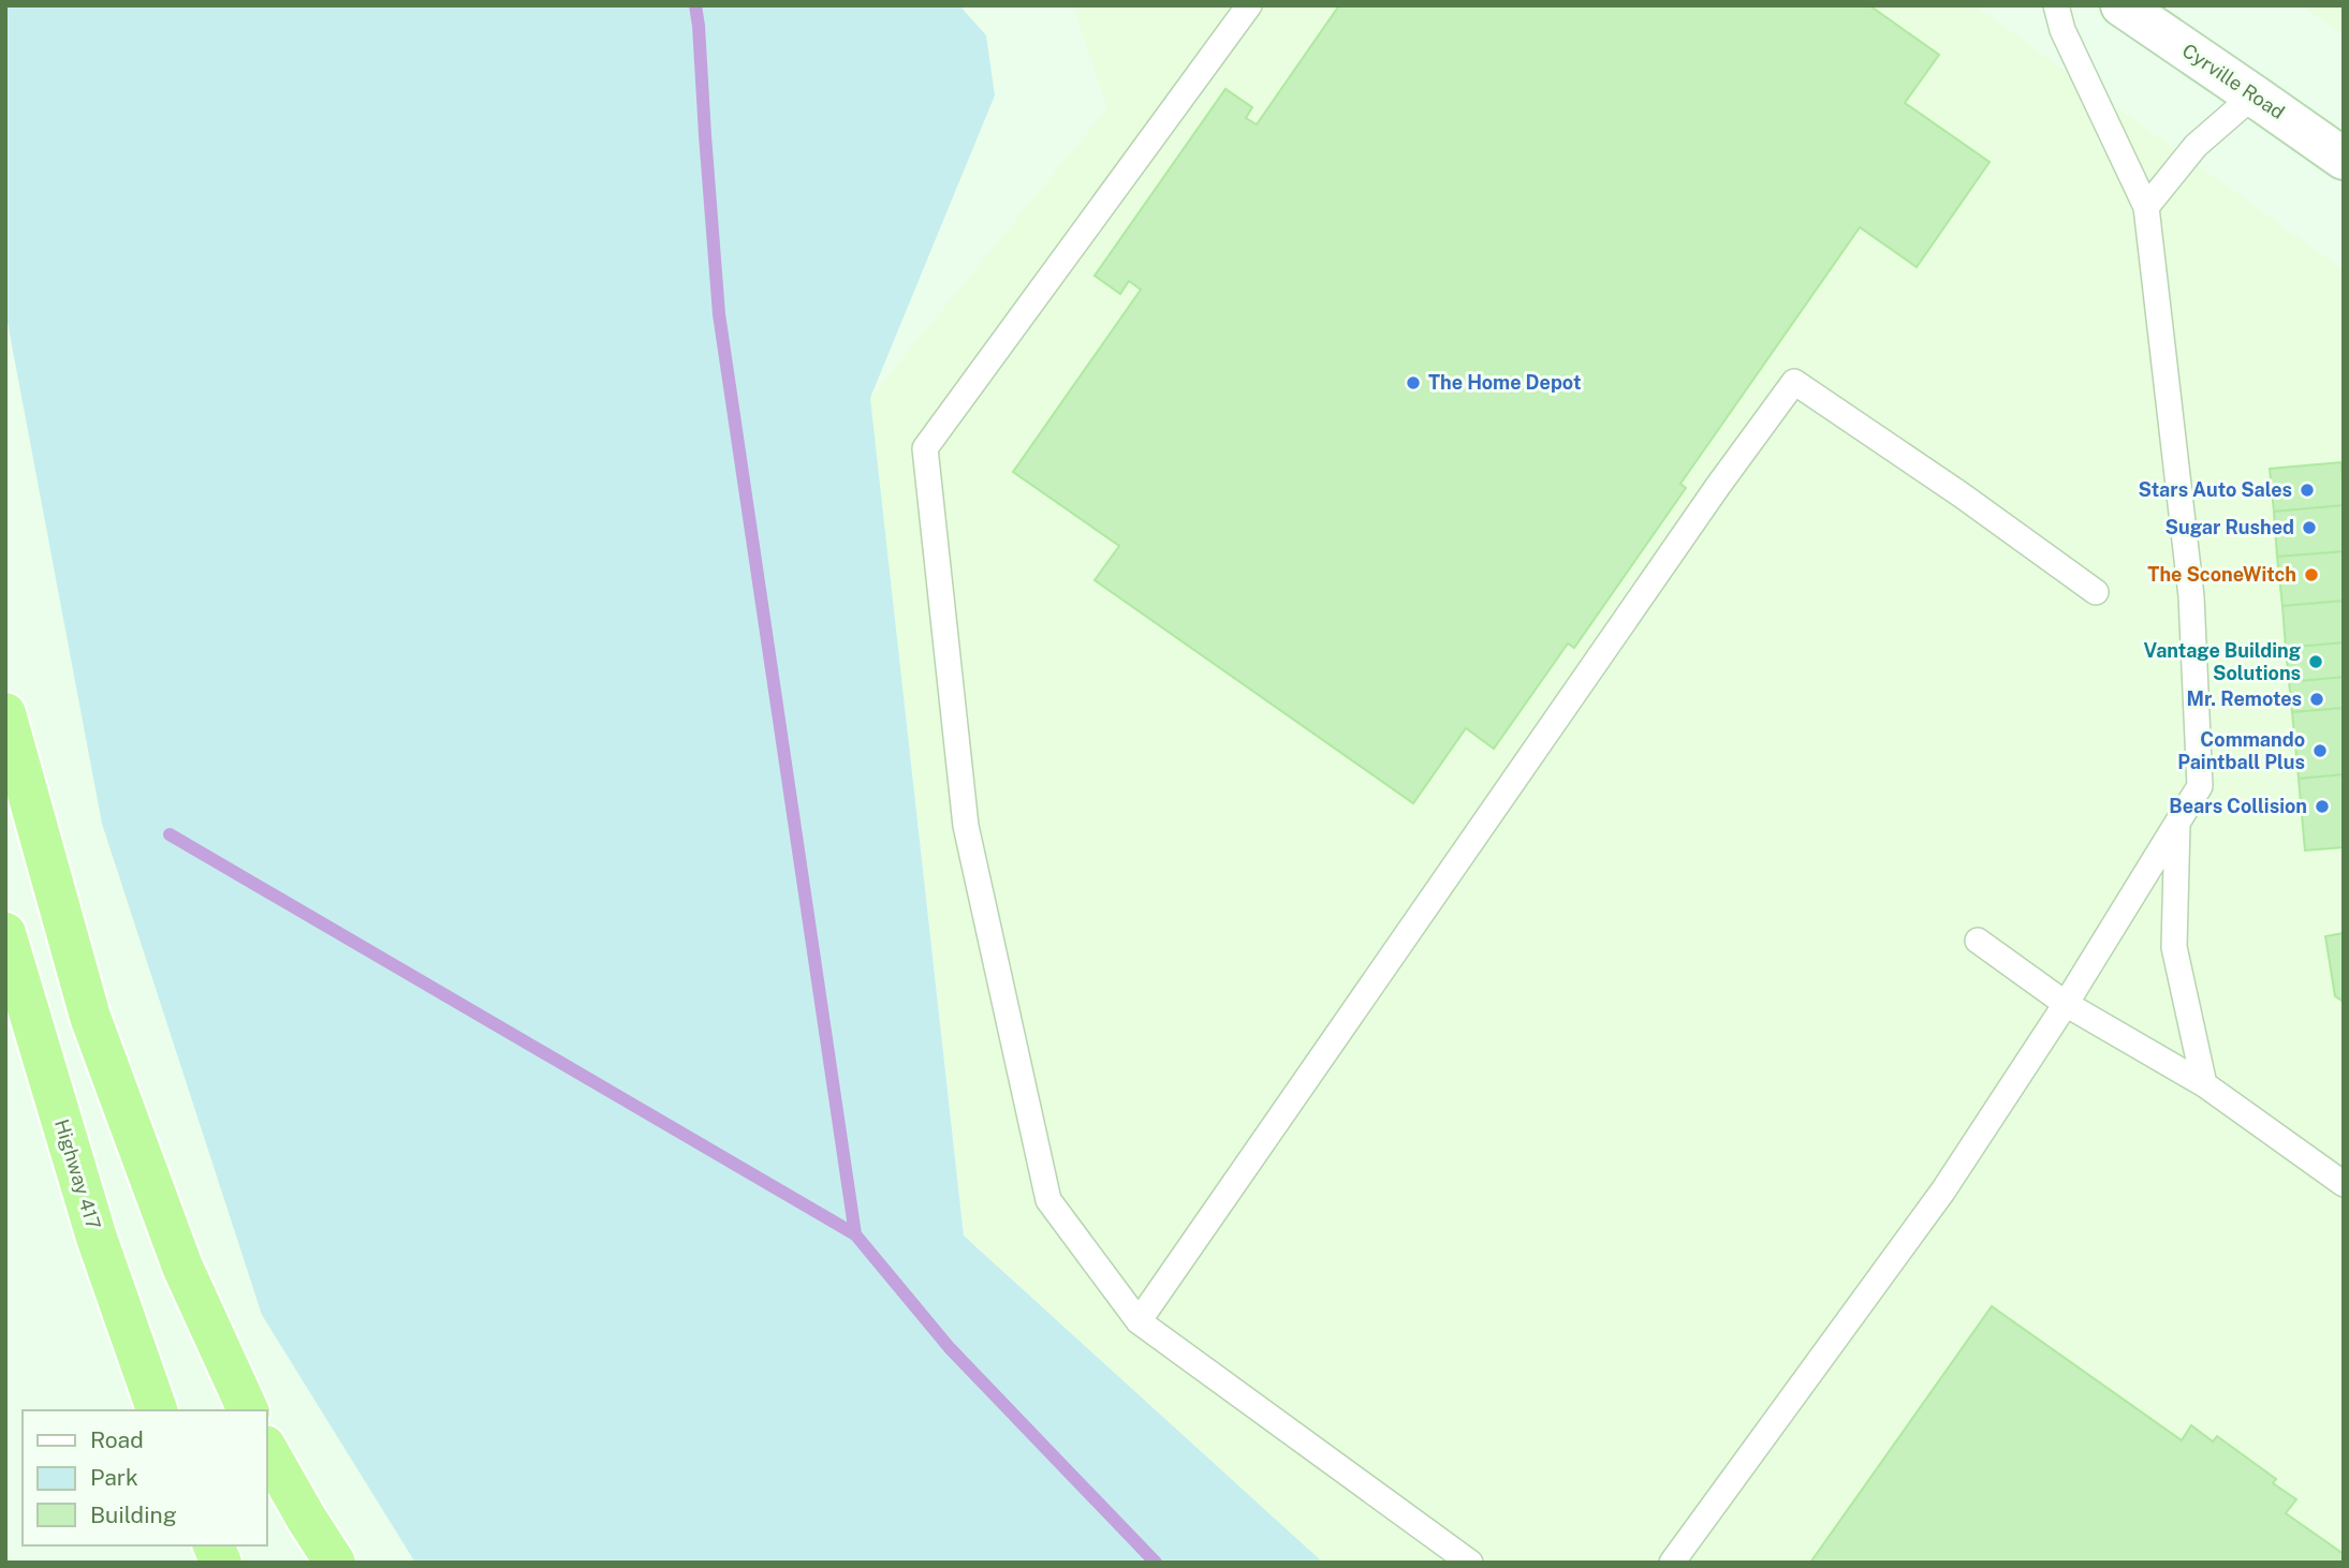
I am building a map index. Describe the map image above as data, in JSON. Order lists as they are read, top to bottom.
{
  "streets": {
    "highway": ["Highway 417"],
    "main road": ["Cyrville Road"]
  },
  "places": [
    "The Home Depot",
    "Stars Auto Sales",
    "Sugar Rushed",
    "The SconeWitch",
    "Vantage Building Solutions",
    "Mr. Remotes",
    "Commando Paintball Plus",
    "Bears Collision"
  ],
  "legend": ["Road", "Park", "Building"]
}
